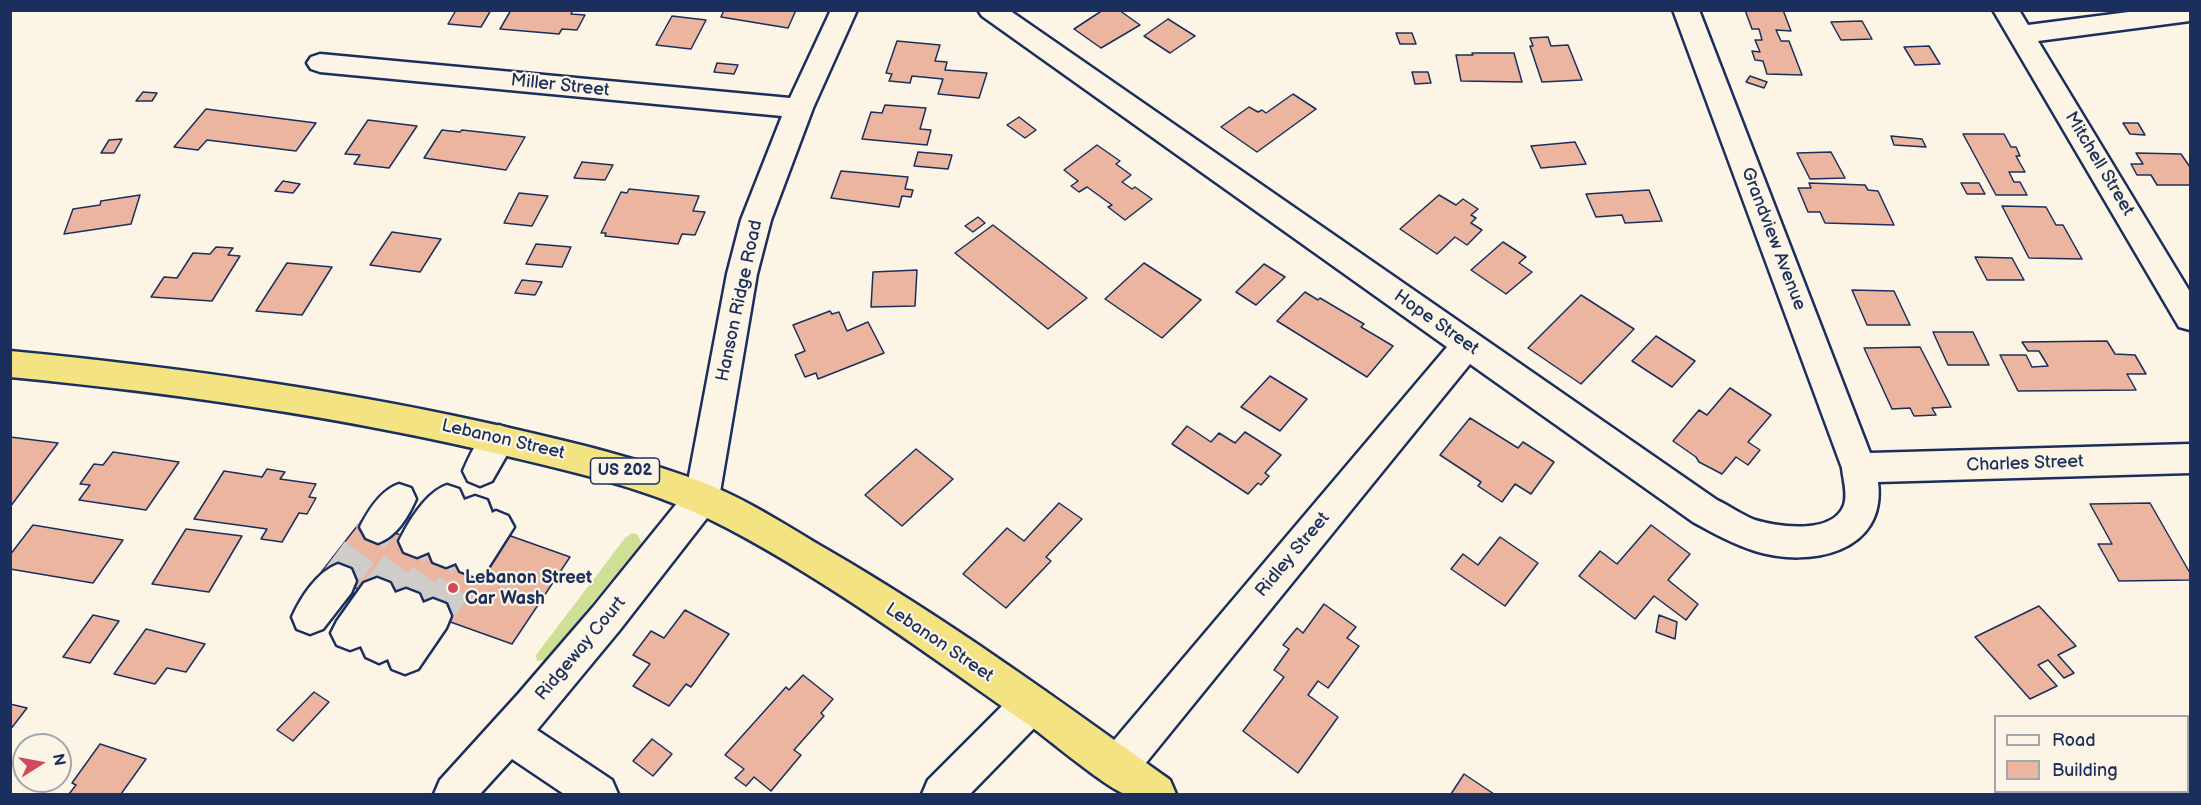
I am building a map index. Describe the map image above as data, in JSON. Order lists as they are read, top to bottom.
{
  "streets": {
    "highway": ["Lebanon Street", "US 202"],
    "street": [
      "Miller Street",
      "Mitchell Street",
      "Grandview Avenue",
      "Hanson Ridge Road",
      "Hope Street",
      "Charles Street",
      "Ridley Street",
      "Ridgeway Court"
    ]
  },
  "crossings": [
    ["Miller Street", "Hanson Ridge Road"],
    ["Grandview Avenue", "Hope Street"],
    ["Grandview Avenue", "Charles Street"],
    ["Hanson Ridge Road", "Lebanon Street"],
    ["Hanson Ridge Road", "Ridgeway Court"],
    ["Hope Street", "Charles Street"],
    ["Hope Street", "Ridley Street"],
    ["Lebanon Street", "Ridley Street"],
    ["Lebanon Street", "Ridgeway Court"]
  ],
  "places": ["Lebanon Street Car Wash"],
  "legend": ["Road", "Building"],
  "north": "right"
}
